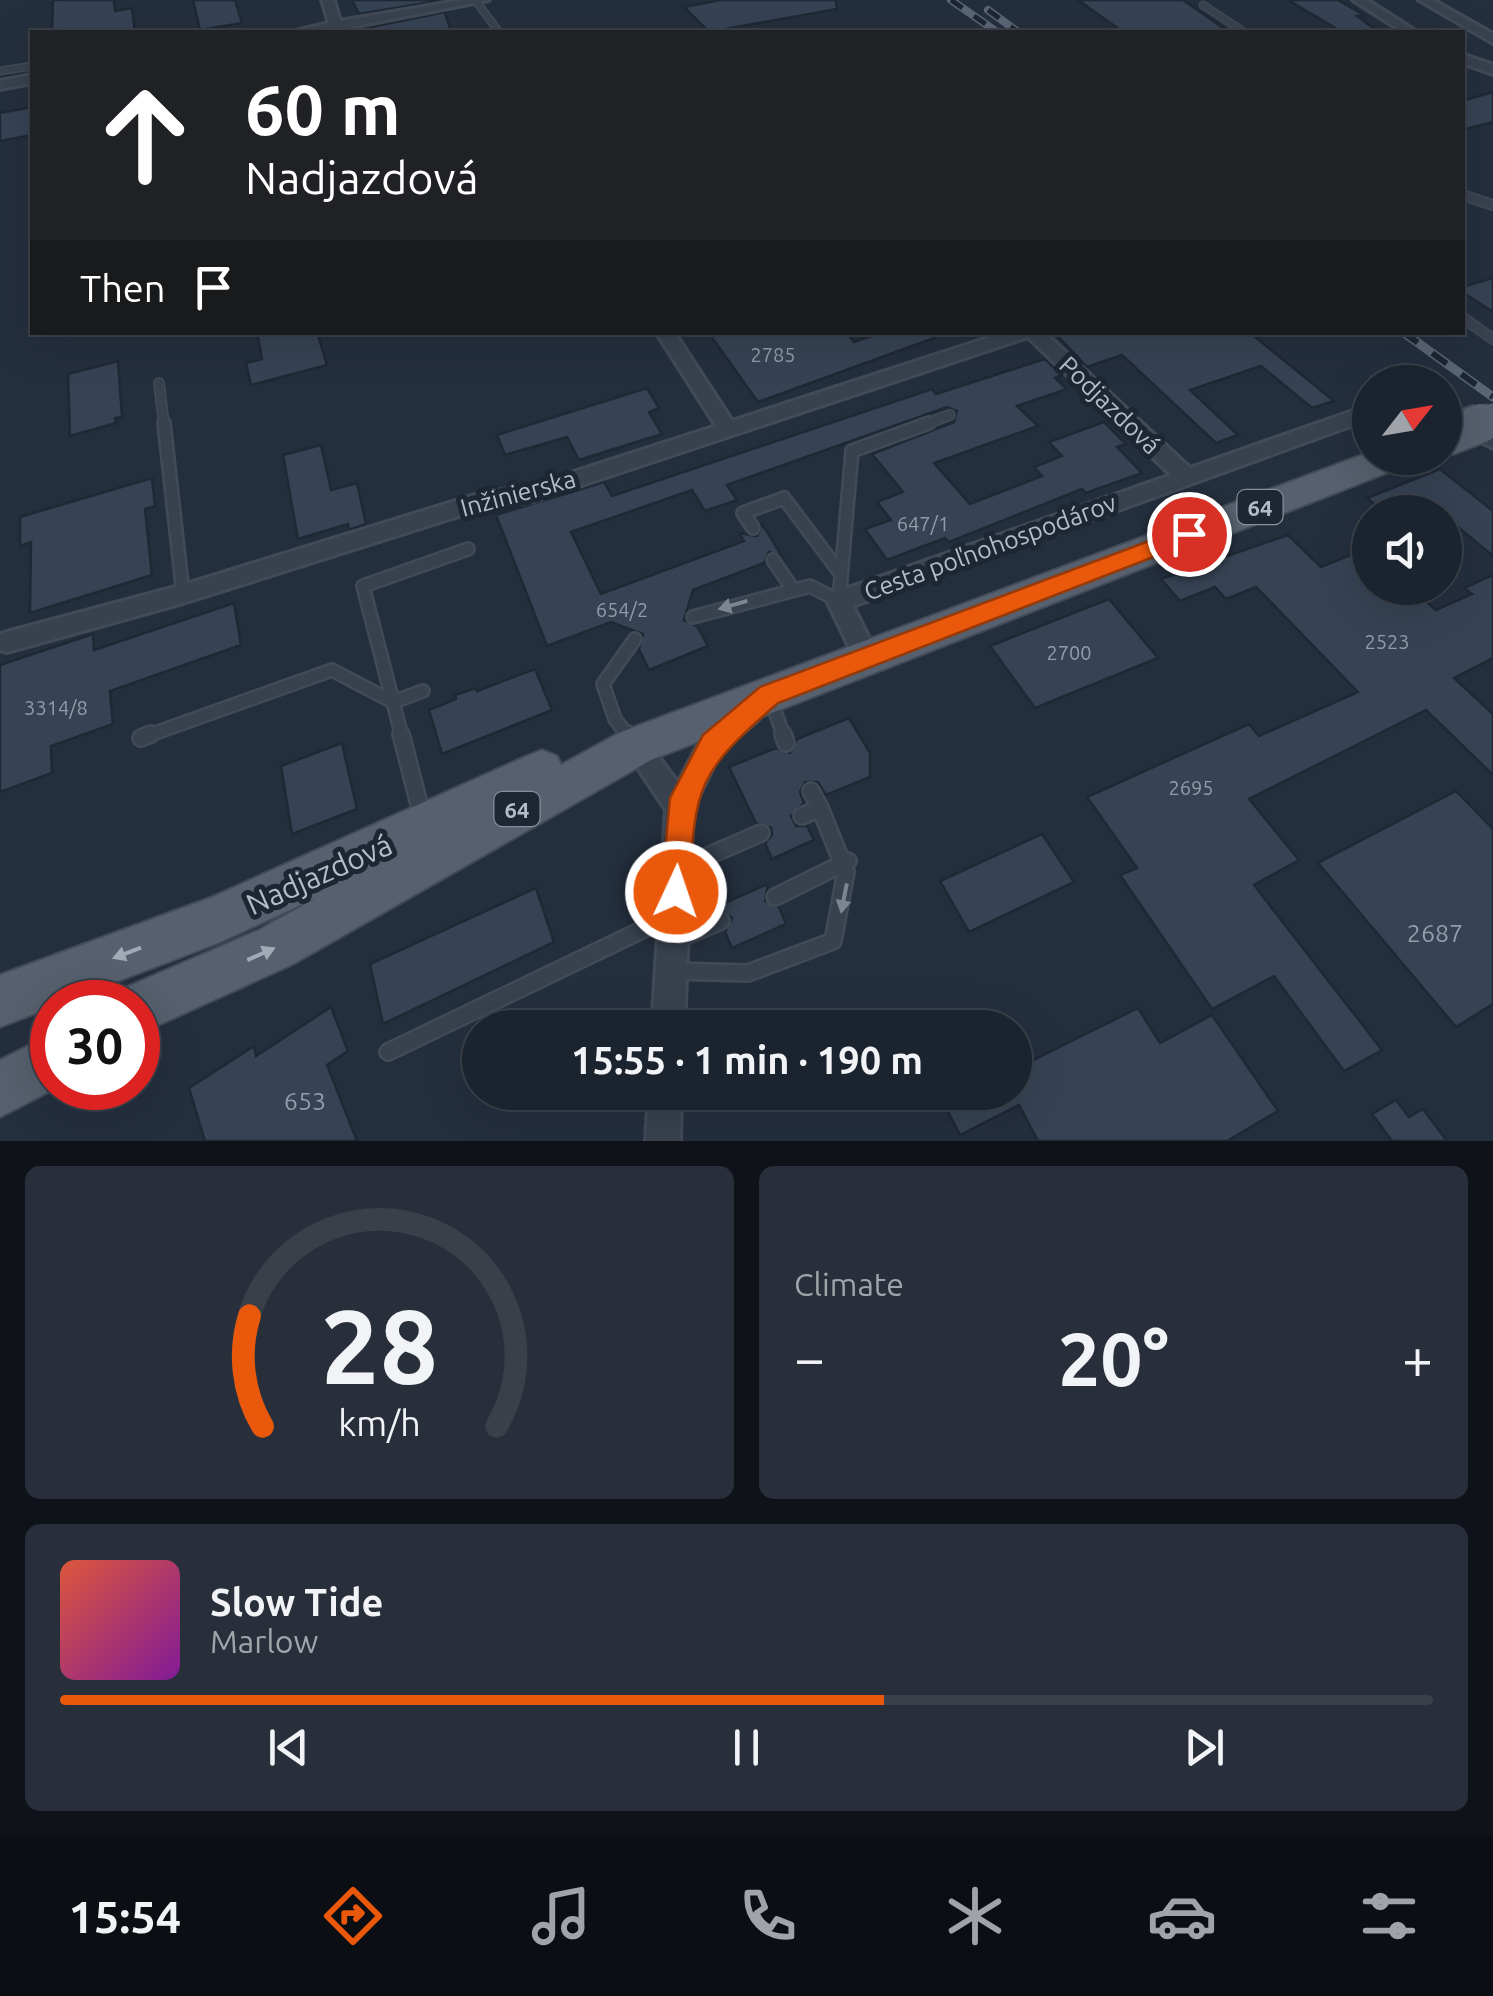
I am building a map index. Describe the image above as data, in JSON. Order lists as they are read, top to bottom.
{
  "streets": {
    "main road": ["64", "Nadjazdová"],
    "street": ["Podjazdová", "Inžinierska", "Cesta poľnohospodárov"]
  },
  "crossings": [
    ["Podjazdová", "Cesta poľnohospodárov"],
    ["Cesta poľnohospodárov", "Nadjazdová"]
  ],
  "house_numbers": [
    "2785",
    "647/1",
    "654/2",
    "2523",
    "2700",
    "3314/8",
    "2695",
    "2687",
    "653"
  ],
  "north": "top right",
  "page": {
    "turn": ["60 m", "Nadjazdová"],
    "then": "Then",
    "limit": "30",
    "trip": "15:55 · 1 min · 190 m",
    "tile": "Climate",
    "heat": ["−", "20°", "+"],
    "song": ["Slow Tide", "Marlow"],
    "tabs": "15:54",
    "gauge": ["28", "km/h"]
  }
}
